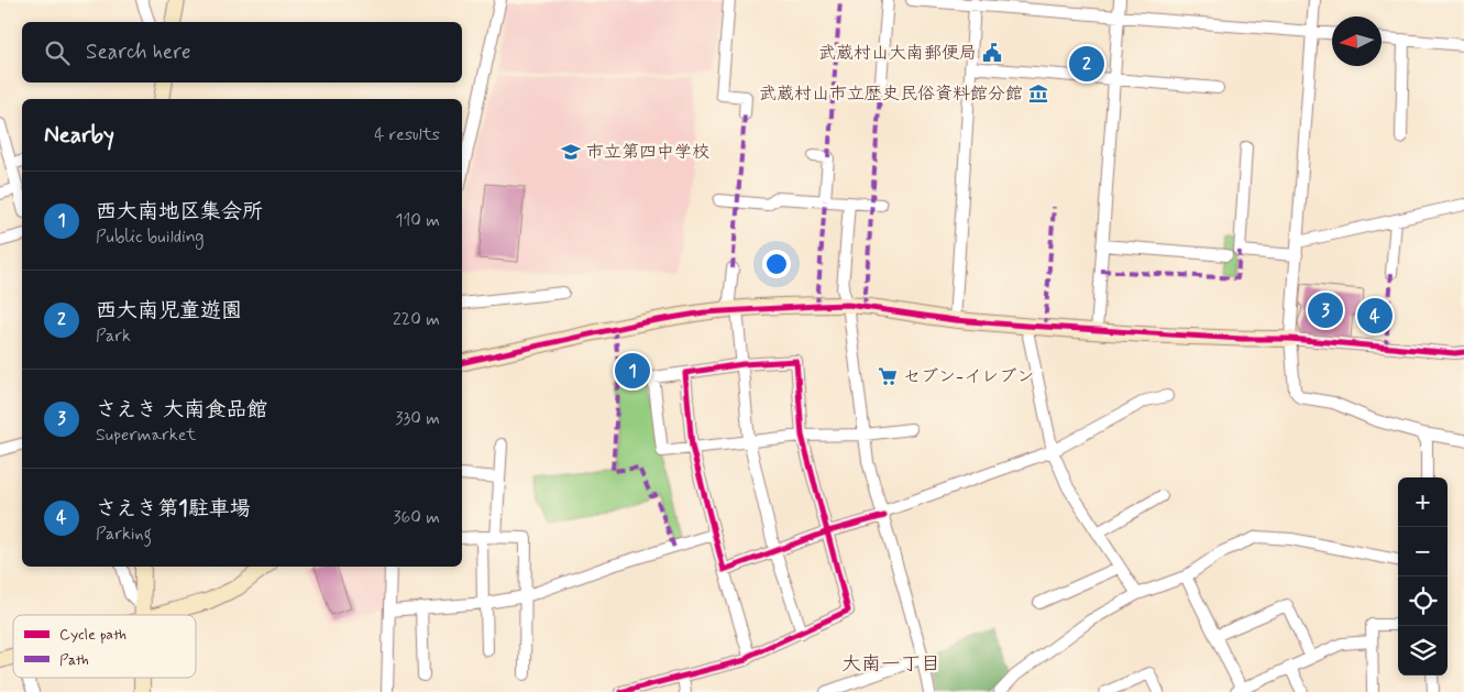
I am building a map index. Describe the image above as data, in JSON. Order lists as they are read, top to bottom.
{
  "districts": ["大南一丁目"],
  "places": {
    "public building": ["武蔵村山大南郵便局"],
    "museum": ["武蔵村山市立歴史民俗資料館分館"],
    "school or university": ["市立第四中学校"],
    "supermarket": ["セブン-イレブン"]
  },
  "legend": ["Cycle path", "Path"],
  "north": "left",
  "page": {
    "search": "Search here",
    "pins": [
      "2",
      "3",
      "4",
      "1"
    ],
    "heading": ["Nearby", "4 results"],
    "list": [
      {
        "mark": "1",
        "name": "西大南地区集会所",
        "note": "Public building",
        "value": "110 m"
      },
      {
        "mark": "2",
        "name": "西大南児童遊園",
        "note": "Park",
        "value": "220 m"
      },
      {
        "mark": "3",
        "name": "さえき 大南食品館",
        "note": "Supermarket",
        "value": "330 m"
      },
      {
        "mark": "4",
        "name": "さえき第1駐車場",
        "note": "Parking",
        "value": "360 m"
      }
    ],
    "map_buttons": ["+", "−"]
  }
}
